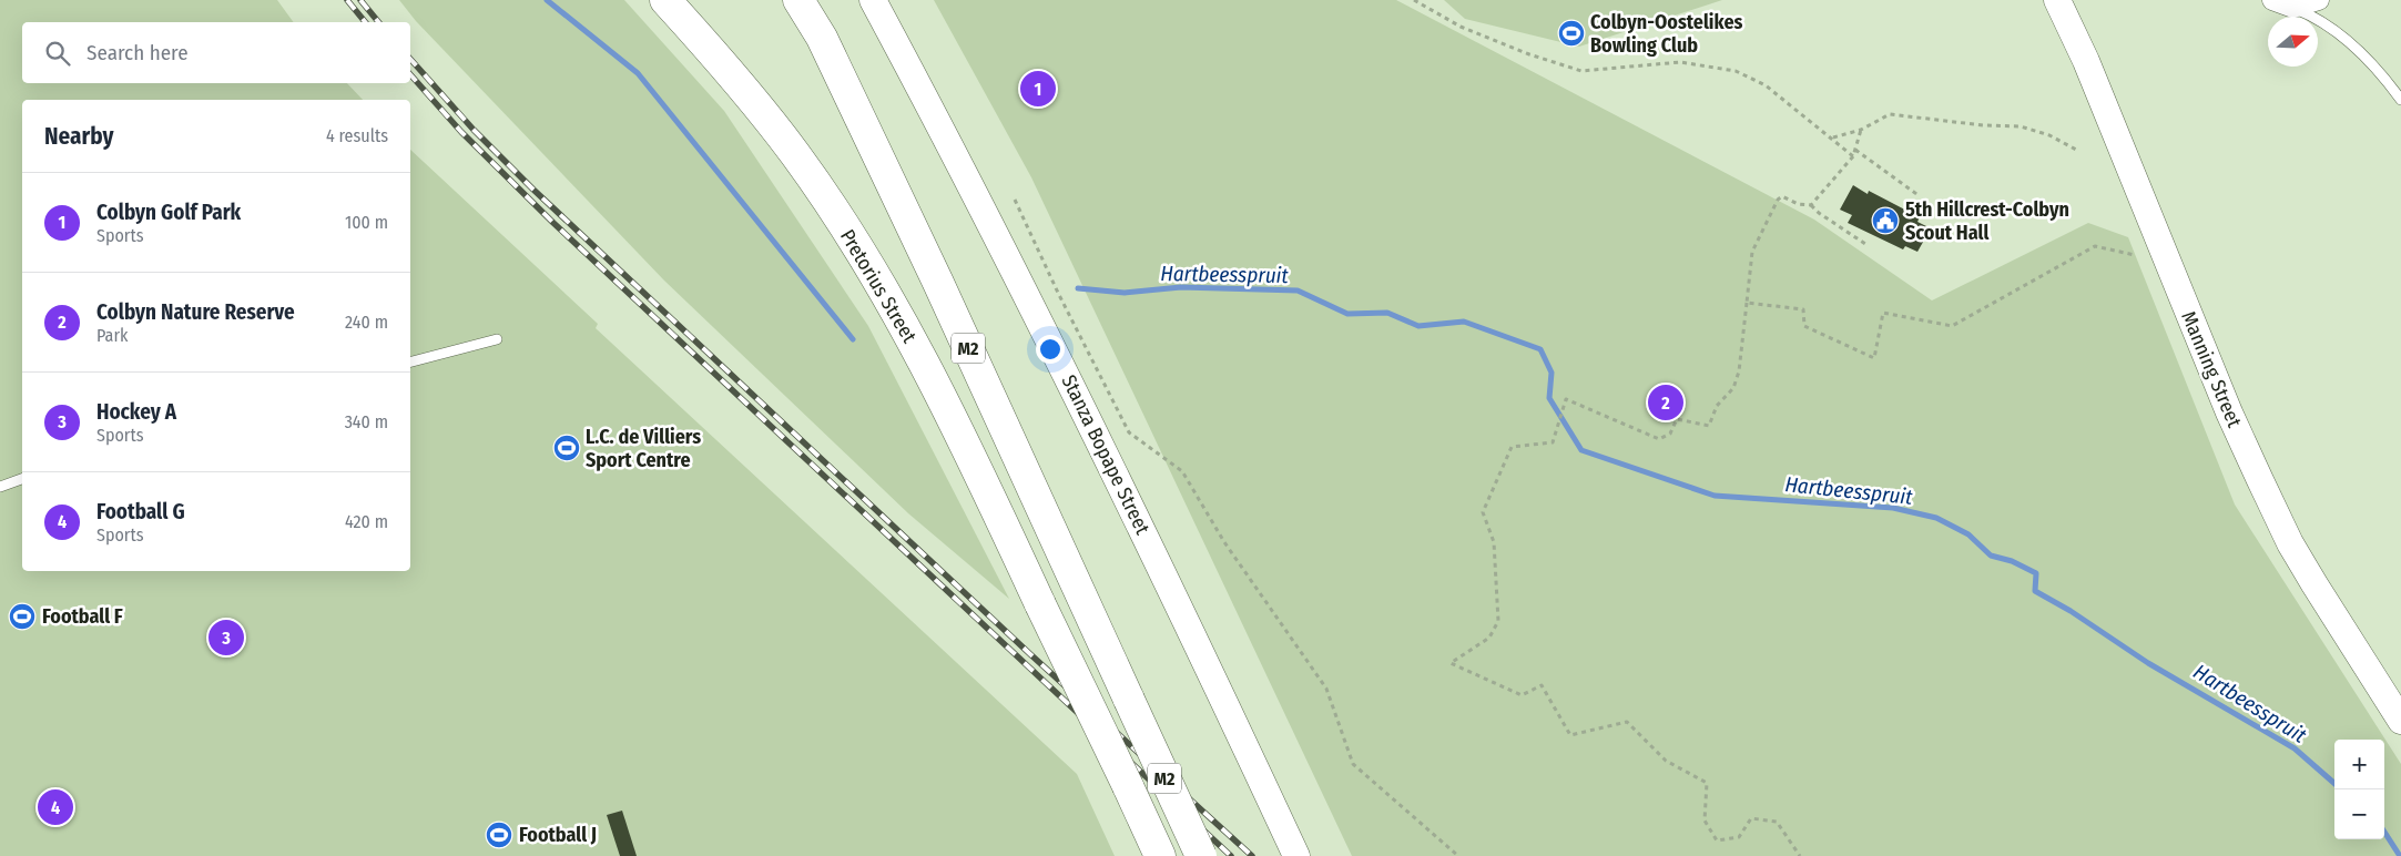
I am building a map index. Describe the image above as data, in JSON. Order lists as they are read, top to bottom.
{
  "streets": {
    "main road": [
      "Pretorius Street",
      "M2",
      "Manning Street",
      "Stanza Bopape Street"
    ]
  },
  "water": ["Hartbeesspruit"],
  "places": {
    "sports": [
      "Colbyn-Oostelikes Bowling Club",
      "L.C. de Villiers Sport Centre",
      "Football F",
      "Football J"
    ],
    "public building": ["5th Hillcrest-Colbyn Scout Hall"]
  },
  "north": "right",
  "page": {
    "search": "Search here",
    "pins": [
      "1",
      "2",
      "3",
      "4"
    ],
    "heading": ["Nearby", "4 results"],
    "list": [
      {
        "mark": "1",
        "name": "Colbyn Golf Park",
        "note": "Sports",
        "value": "100 m"
      },
      {
        "mark": "2",
        "name": "Colbyn Nature Reserve",
        "note": "Park",
        "value": "240 m"
      },
      {
        "mark": "3",
        "name": "Hockey A",
        "note": "Sports",
        "value": "340 m"
      },
      {
        "mark": "4",
        "name": "Football G",
        "note": "Sports",
        "value": "420 m"
      }
    ],
    "map_buttons": ["+", "−"]
  }
}
